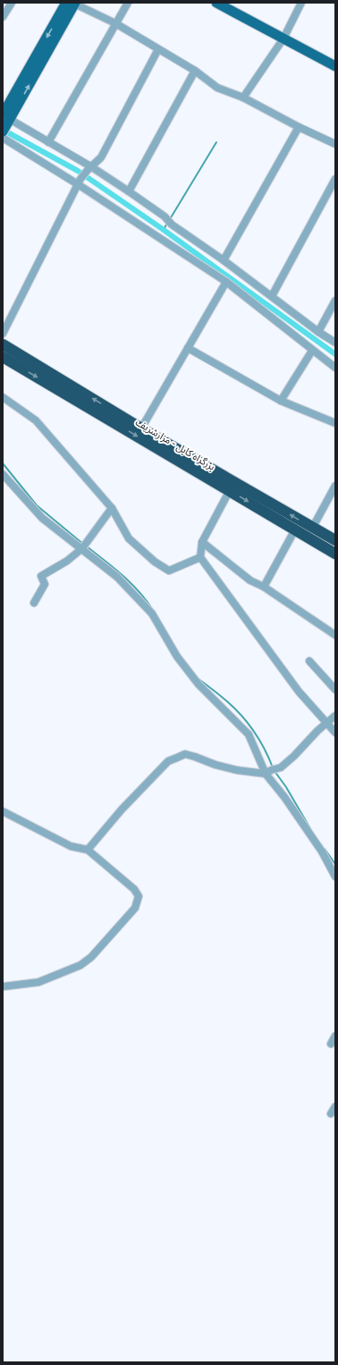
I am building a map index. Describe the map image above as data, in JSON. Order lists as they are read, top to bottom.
{
  "streets": {
    "highway": ["بزرگراه کابل - مزارشریف"]
  }
}
